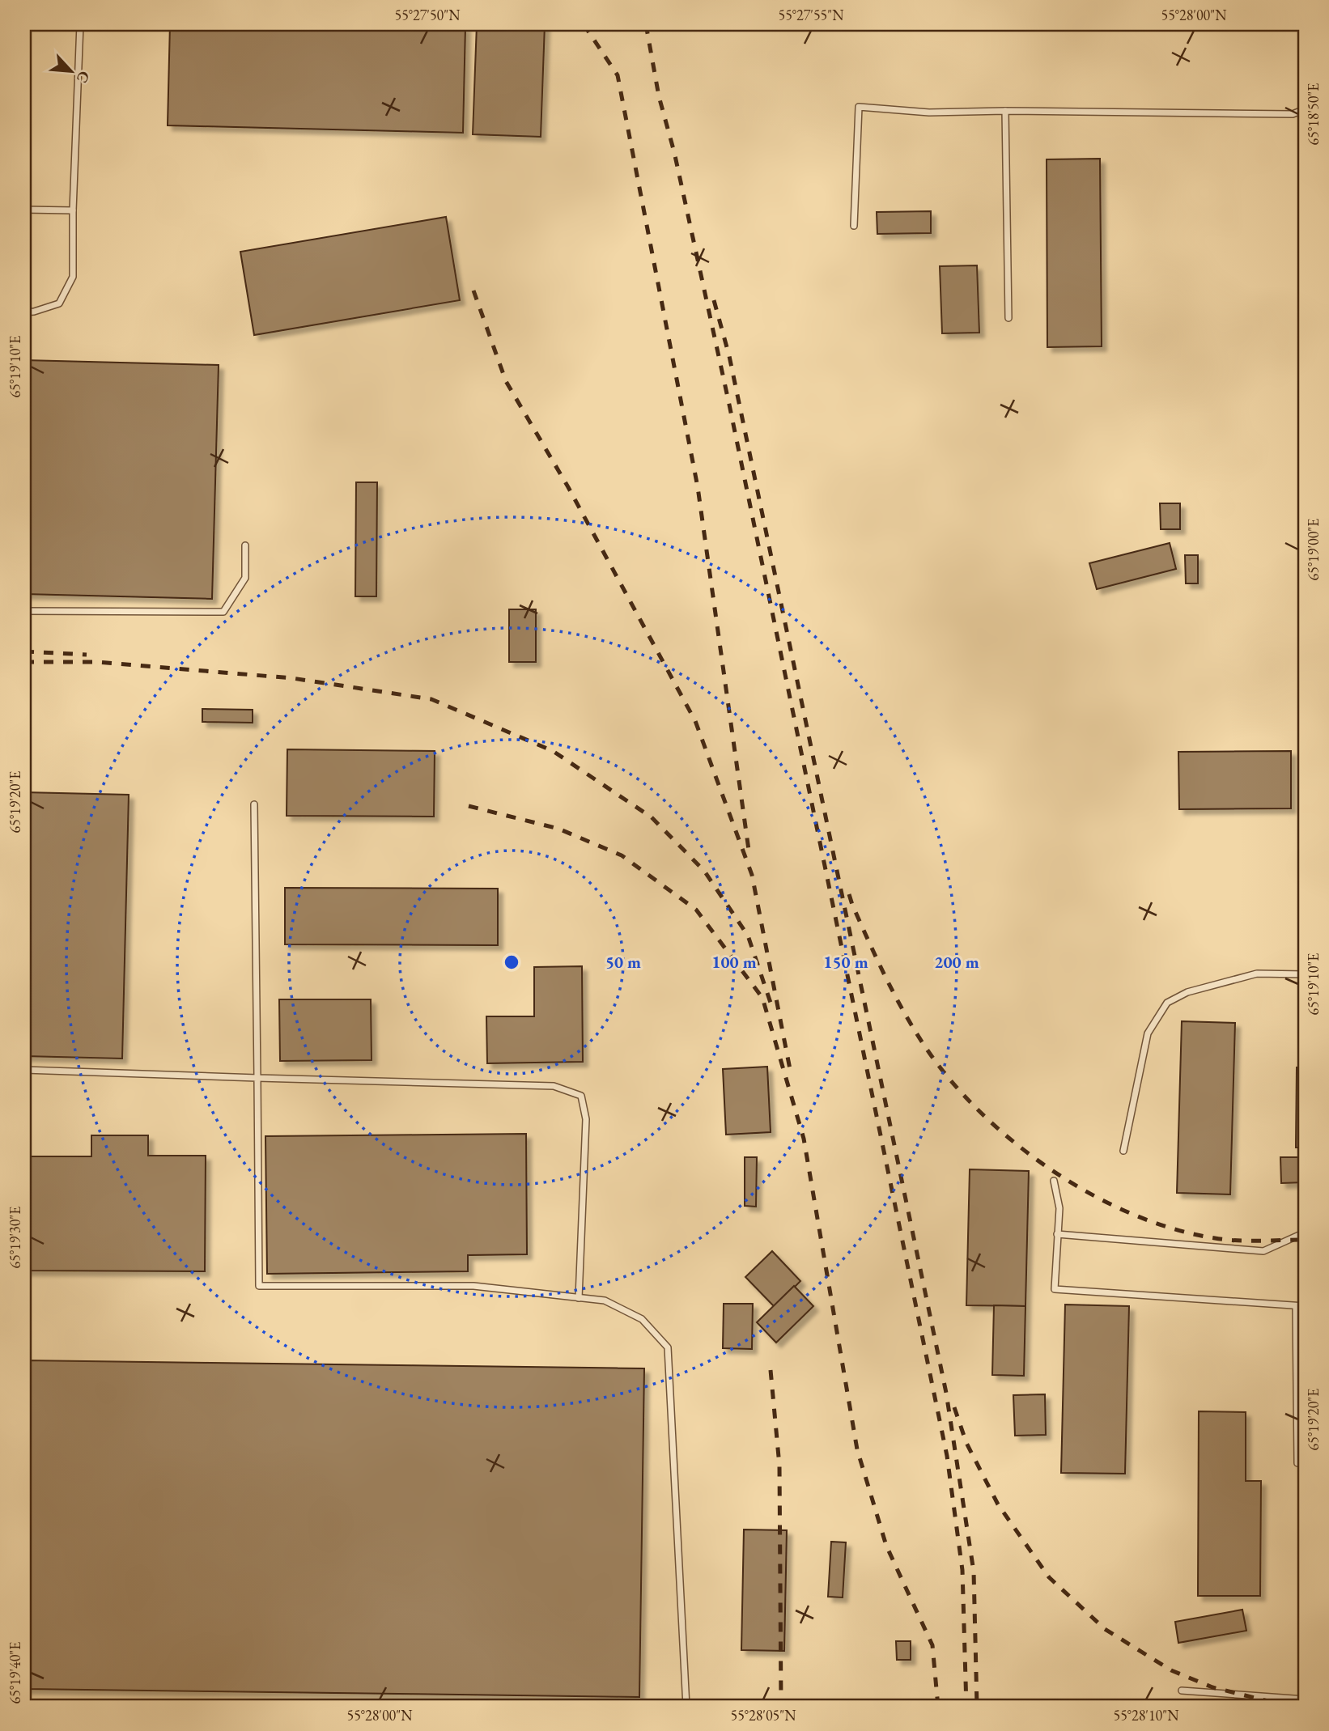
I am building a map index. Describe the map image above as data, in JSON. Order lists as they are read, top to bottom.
{
  "north": "bottom right",
  "coordinates": [
    "55°27'50\"N",
    "55°27'55\"N",
    "55°28'00\"N",
    "65°18'50\"E",
    "65°19'10\"E",
    "65°19'00\"E",
    "65°19'20\"E",
    "65°19'30\"E",
    "65°19'40\"E",
    "55°28'05\"N",
    "55°28'10\"N"
  ],
  "rings": [
    "50 m",
    "100 m",
    "150 m",
    "200 m"
  ]
}
